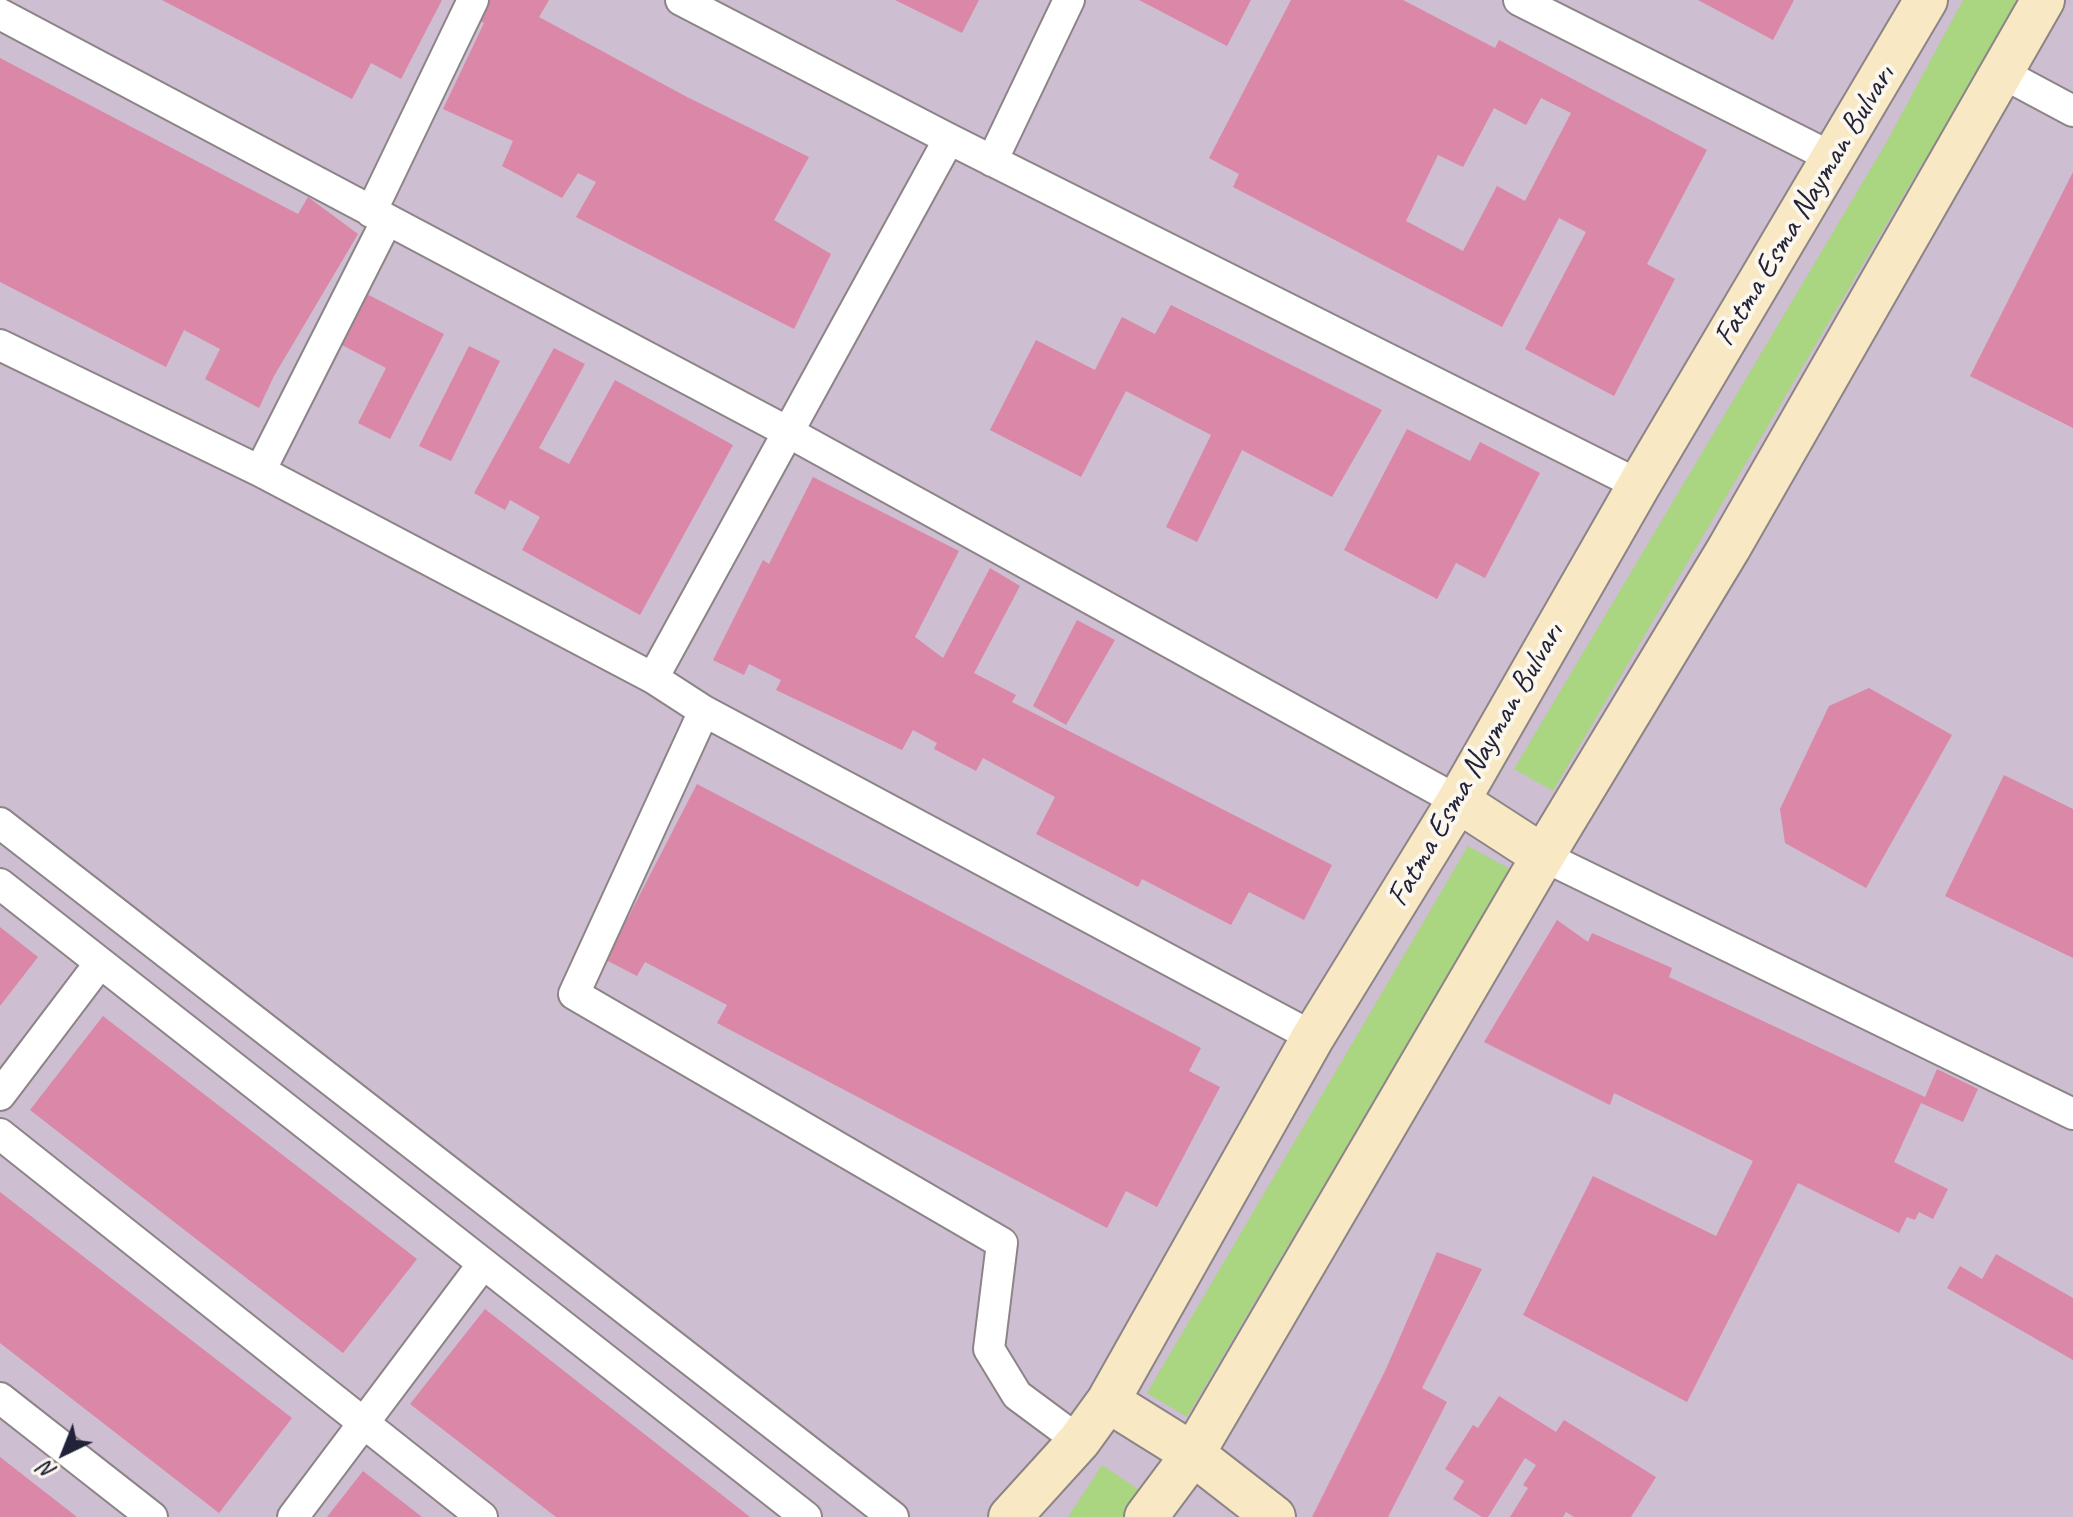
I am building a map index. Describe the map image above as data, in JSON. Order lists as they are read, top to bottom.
{
  "streets": {
    "main road": ["Fatma Esma Nayman Bulvarı"]
  },
  "north": "bottom left"
}
